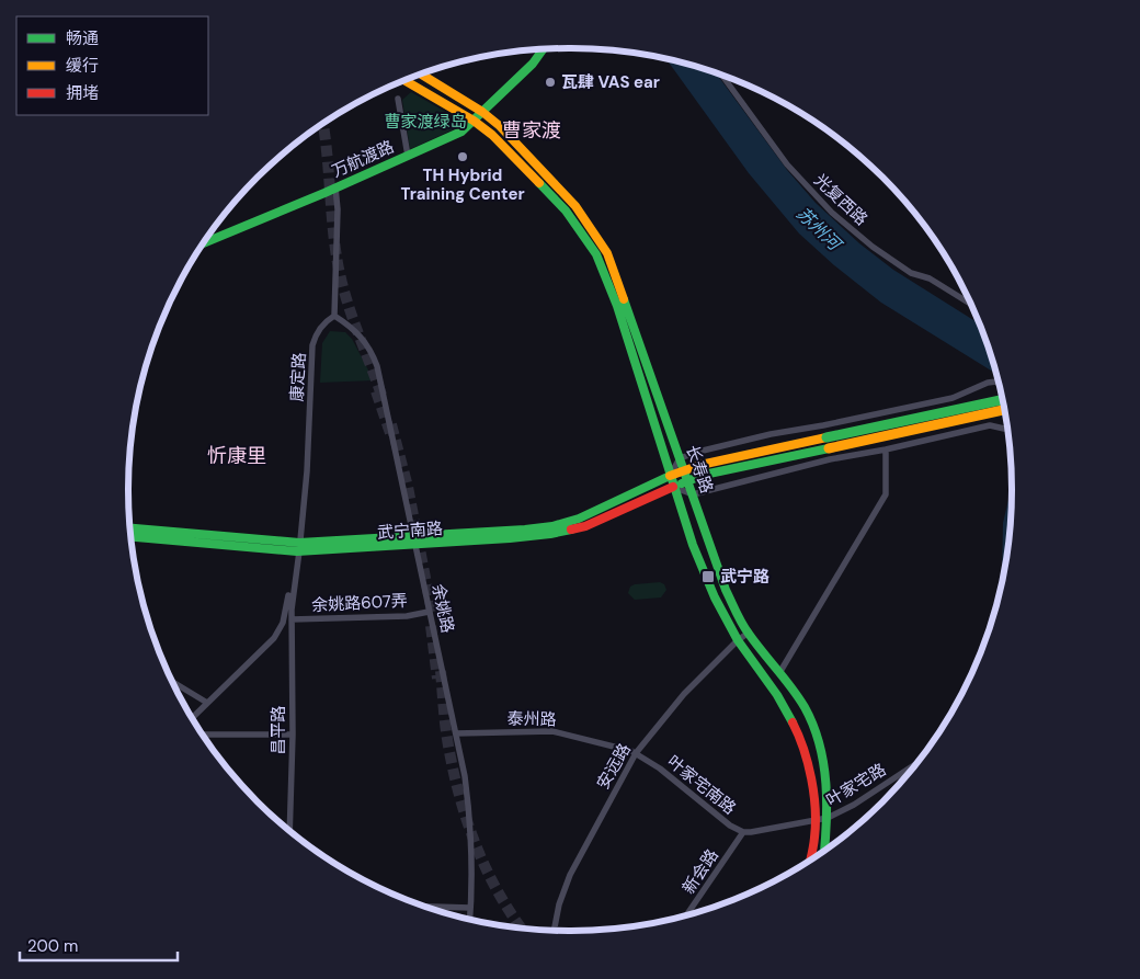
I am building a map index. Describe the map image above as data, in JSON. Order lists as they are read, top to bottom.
{
  "streets": {
    "main road": ["万航渡路", "长寿路", "武宁南路"],
    "street": [
      "光复西路",
      "康定路",
      "余姚路607弄",
      "余姚路",
      "泰州路",
      "昌平路",
      "安远路",
      "叶家宅南路",
      "叶家宅路",
      "新会路"
    ]
  },
  "crossings": [
    ["万航渡路", "长寿路"],
    ["康定路", "武宁南路"],
    ["康定路", "余姚路607弄"],
    ["康定路", "余姚路"],
    ["康定路", "昌平路"],
    ["长寿路", "武宁南路"],
    ["长寿路", "安远路"],
    ["长寿路", "叶家宅南路"],
    ["长寿路", "叶家宅路"],
    ["武宁南路", "余姚路"],
    ["余姚路607弄", "余姚路"],
    ["余姚路607弄", "昌平路"],
    ["余姚路", "泰州路"],
    ["泰州路", "安远路"],
    ["泰州路", "叶家宅南路"],
    ["安远路", "叶家宅南路"],
    ["叶家宅南路", "叶家宅路"],
    ["叶家宅南路", "新会路"]
  ],
  "districts": ["曹家渡", "忻康里"],
  "water": ["苏州河"],
  "parks": ["曹家渡绿岛"],
  "places": {
    "other": ["瓦肆 VAS ear", "TH Hybrid Training Center"],
    "transit": ["武宁路"]
  },
  "legend": ["畅通", "缓行", "拥堵"],
  "scale_bar": "200 m"
}
